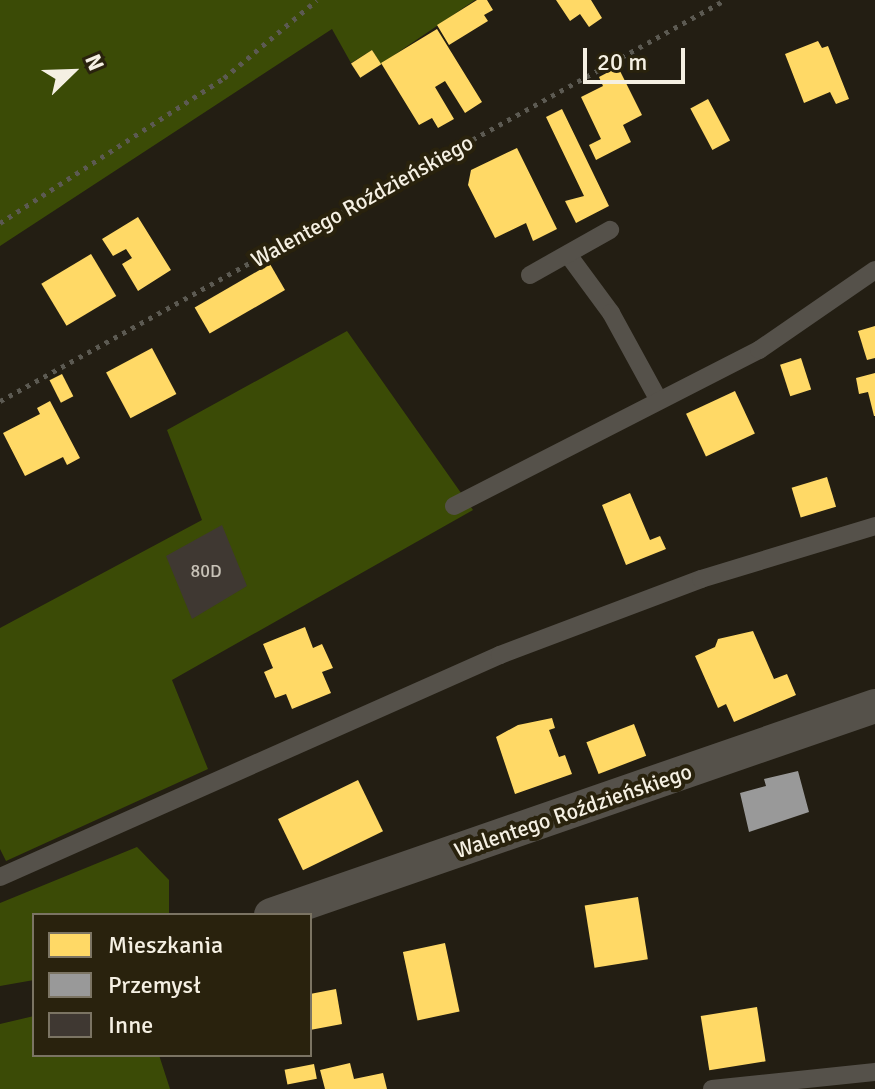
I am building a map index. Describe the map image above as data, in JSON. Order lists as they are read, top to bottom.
{
  "streets": {
    "street": ["Walentego Roździeńskiego"]
  },
  "house_numbers": ["80D"],
  "legend": ["Mieszkania", "Przemysł", "Inne"],
  "scale_bar": "20 m",
  "north": "top right"
}
